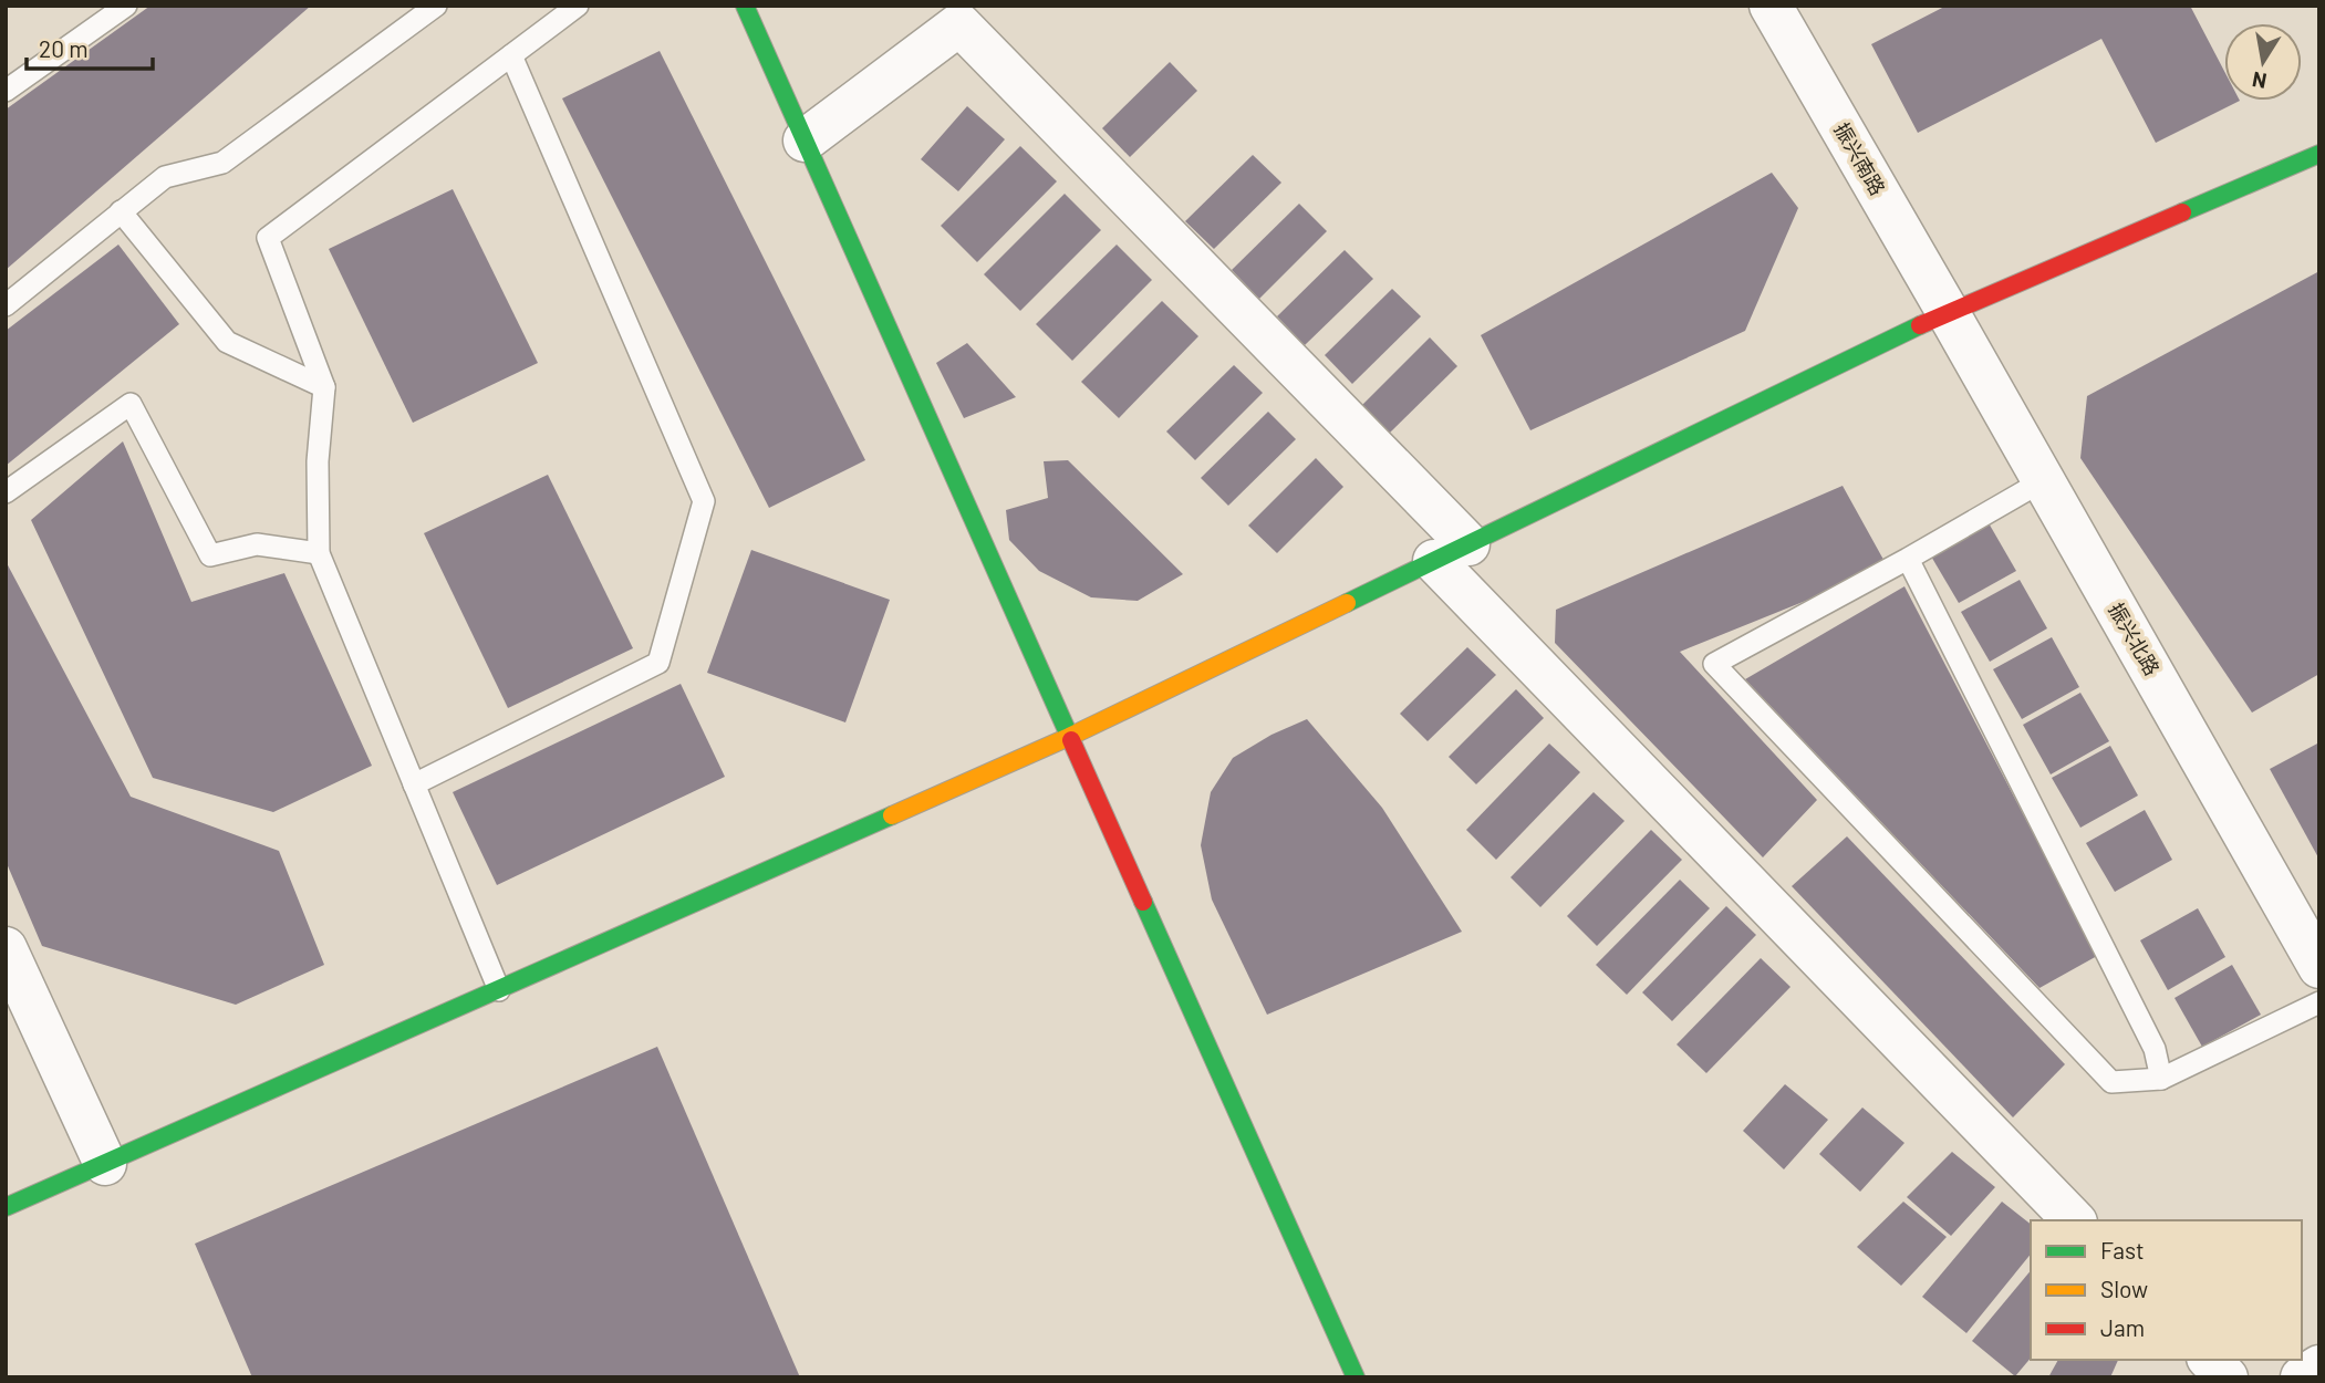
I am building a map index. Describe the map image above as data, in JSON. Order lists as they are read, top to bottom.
{
  "streets": {
    "street": ["振兴南路", "振兴北路"]
  },
  "crossings": [
    ["振兴南路", "振兴北路"]
  ],
  "legend": ["Fast", "Slow", "Jam"],
  "scale_bar": "20 m",
  "north": "bottom"
}
